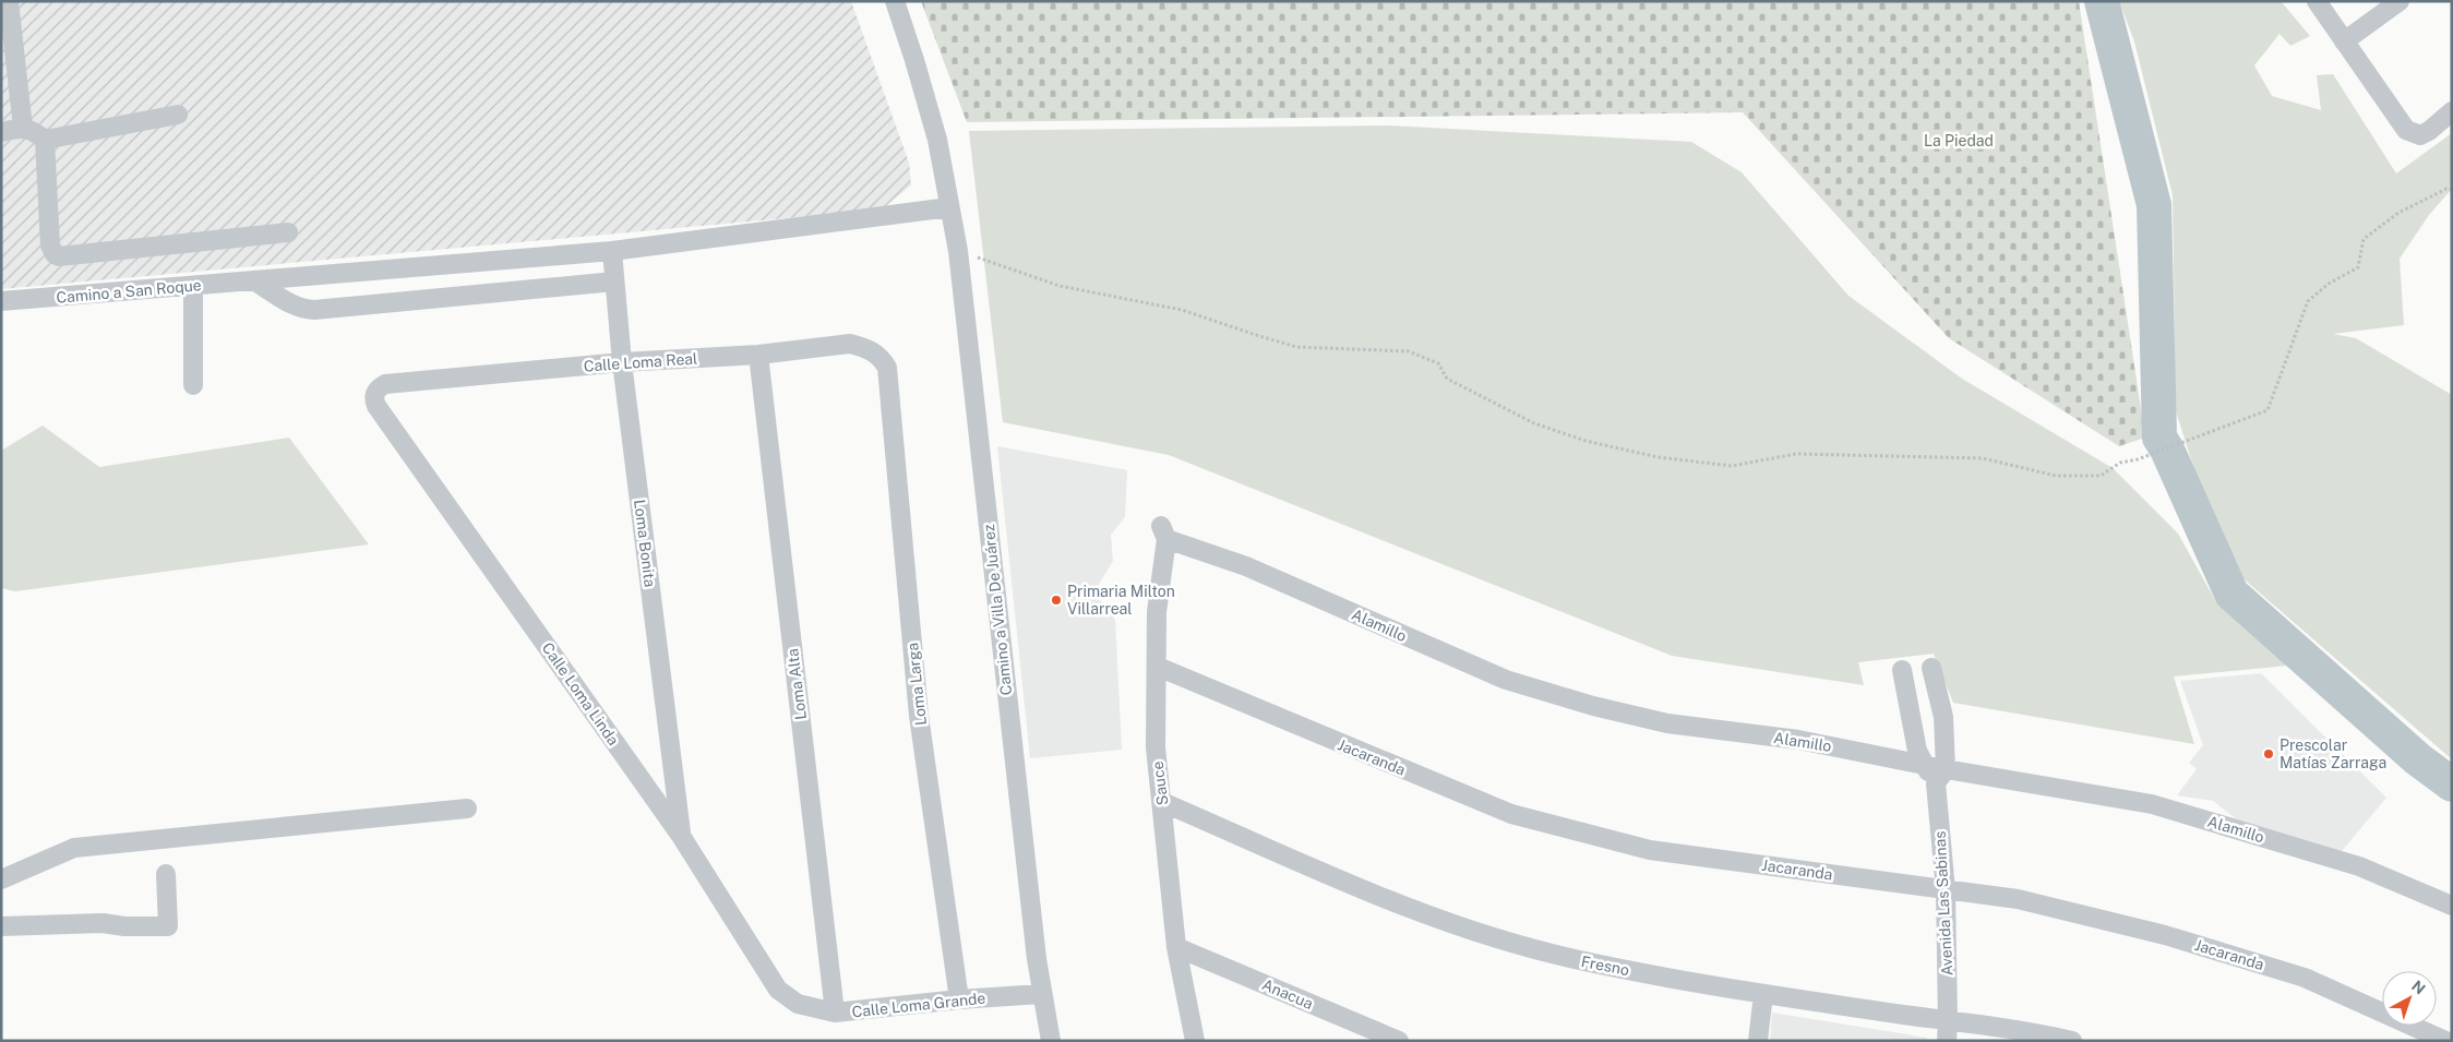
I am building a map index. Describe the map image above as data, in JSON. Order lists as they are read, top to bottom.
{
  "streets": {
    "street": [
      "Camino a San Roque",
      "Calle Loma Real",
      "Loma Bonita",
      "Camino a Villa De Juárez",
      "Alamillo",
      "Loma Alta",
      "Loma Larga",
      "Calle Loma Linda",
      "Jacaranda",
      "Sauce",
      "Avenida Las Sabinas",
      "Fresno",
      "Anacua",
      "Calle Loma Grande"
    ]
  },
  "crossings": [
    ["Camino a San Roque", "Loma Bonita"],
    ["Camino a San Roque", "Camino a Villa De Juárez"],
    ["Calle Loma Real", "Loma Bonita"],
    ["Calle Loma Real", "Loma Alta"],
    ["Calle Loma Real", "Loma Larga"],
    ["Calle Loma Real", "Calle Loma Linda"],
    ["Loma Bonita", "Calle Loma Linda"],
    ["Camino a Villa De Juárez", "Calle Loma Grande"],
    ["Alamillo", "Sauce"],
    ["Alamillo", "Avenida Las Sabinas"],
    ["Loma Alta", "Calle Loma Grande"],
    ["Loma Larga", "Calle Loma Grande"],
    ["Calle Loma Linda", "Calle Loma Grande"],
    ["Jacaranda", "Sauce"],
    ["Jacaranda", "Avenida Las Sabinas"],
    ["Sauce", "Fresno"],
    ["Sauce", "Anacua"],
    ["Avenida Las Sabinas", "Fresno"]
  ],
  "parks": ["La Piedad"],
  "places": ["Primaria Milton Villarreal", "Prescolar Matías Zarraga"],
  "north": "top right"
}
